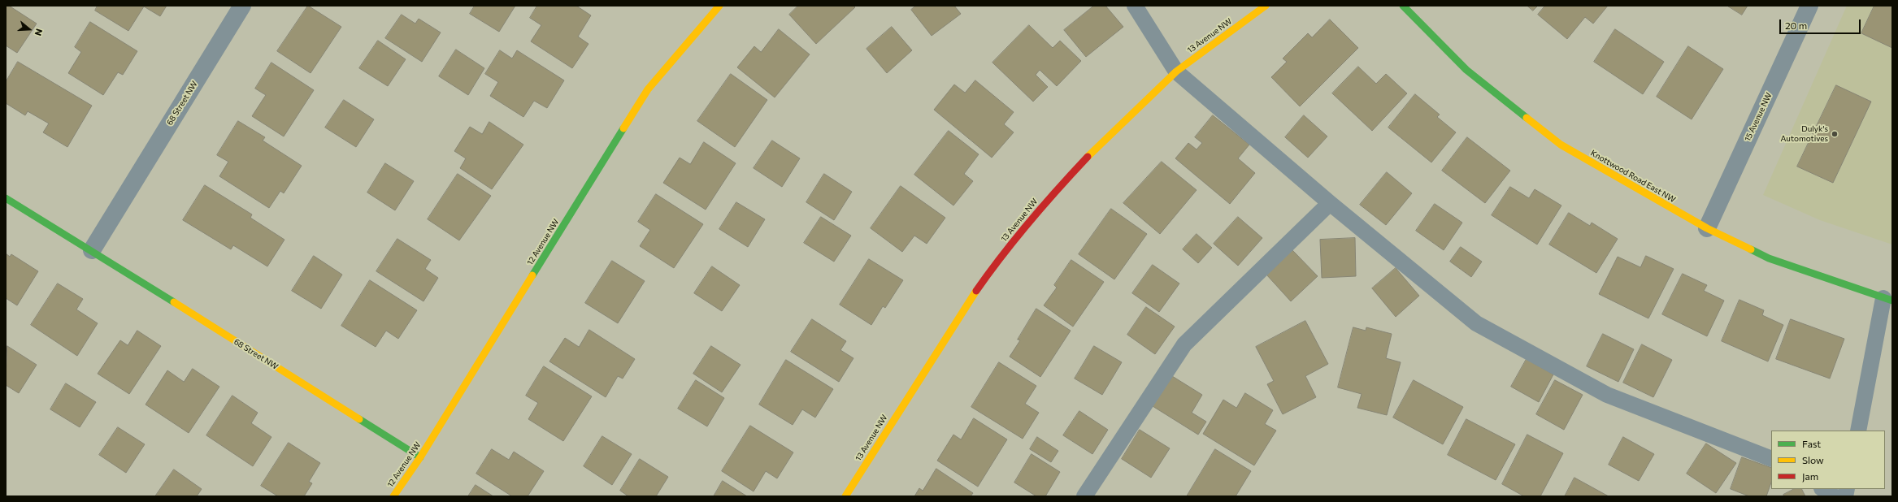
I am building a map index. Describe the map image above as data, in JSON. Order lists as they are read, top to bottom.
{
  "streets": {
    "street": [
      "13 Avenue NW",
      "68 Street NW",
      "15 Avenue NW",
      "Knottwood Road East NW",
      "12 Avenue NW"
    ]
  },
  "crossings": [
    ["68 Street NW", "12 Avenue NW"],
    ["15 Avenue NW", "Knottwood Road East NW"]
  ],
  "places": ["Dulyk's Automotives"],
  "legend": ["Fast", "Slow", "Jam"],
  "scale_bar": "20 m",
  "north": "right"
}
